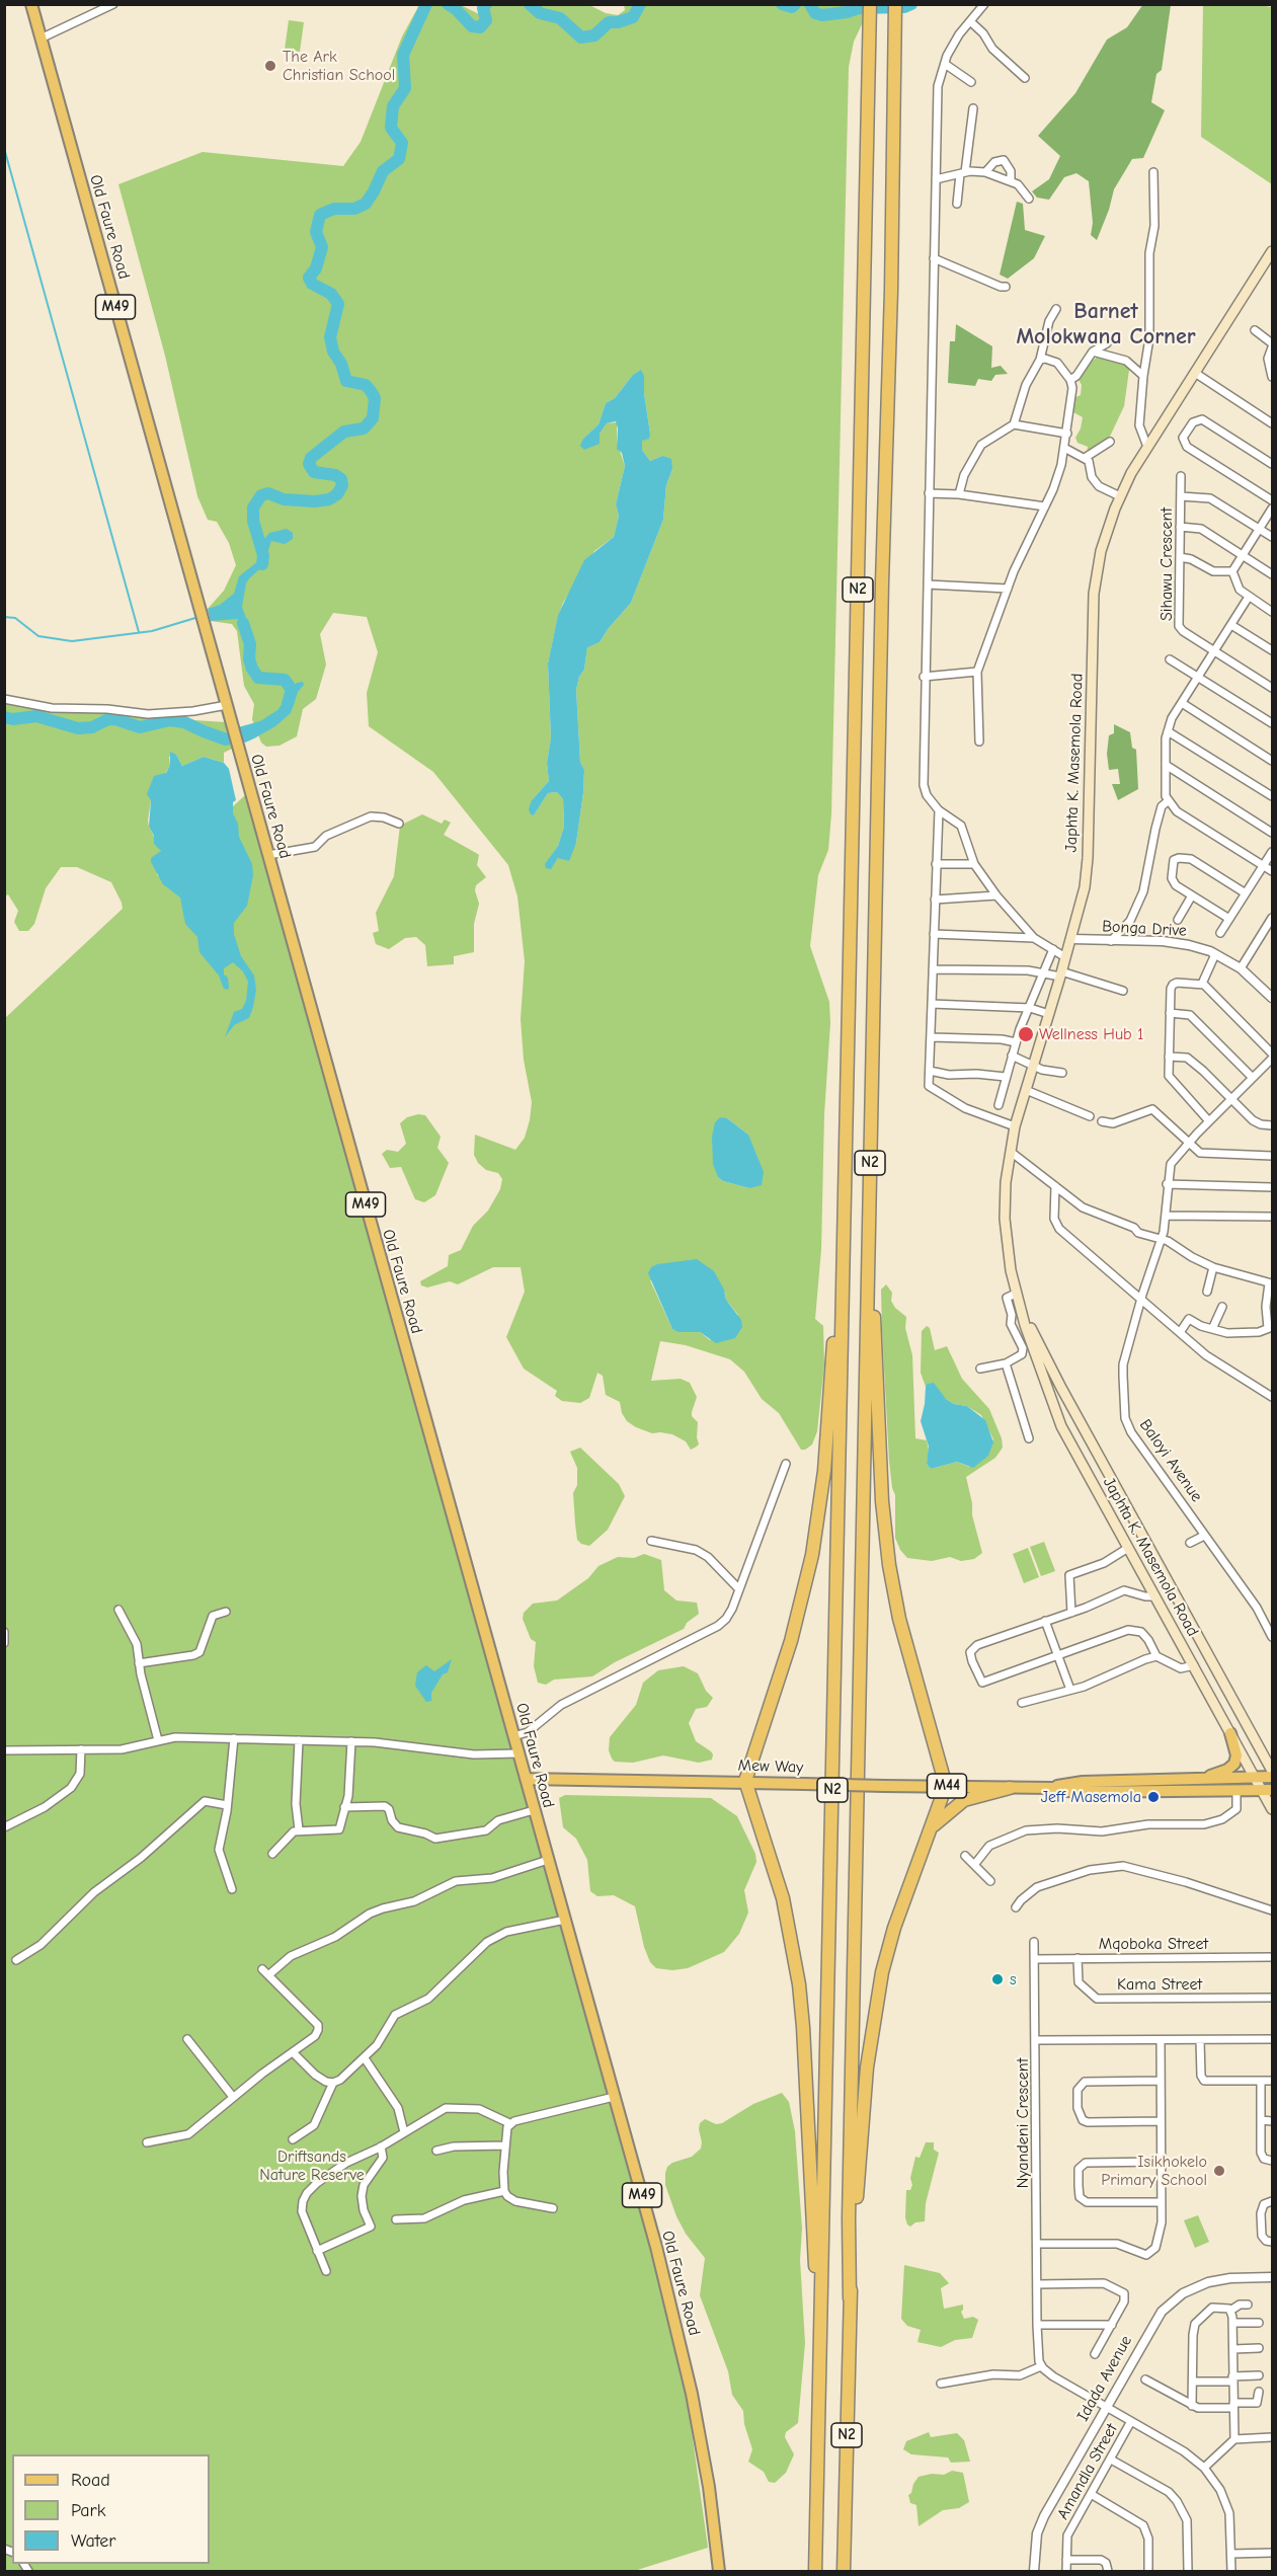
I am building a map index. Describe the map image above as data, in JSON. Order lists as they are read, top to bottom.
{
  "streets": {
    "highway": ["N2"],
    "main road": [
      "Old Faure Road",
      "M49",
      "Japhta K. Masemola Road",
      "Mew Way",
      "M44"
    ],
    "street": [
      "Sihawu Crescent",
      "Bonga Drive",
      "Baloyi Avenue",
      "Mqoboka Street",
      "Kama Street",
      "Nyandeni Crescent",
      "Idada Avenue",
      "Amandla Street"
    ]
  },
  "crossings": [
    ["Old Faure Road", "Mew Way"],
    ["Japhta K. Masemola Road", "Bonga Drive"],
    ["Japhta K. Masemola Road", "Mew Way"],
    ["Mqoboka Street", "Kama Street"]
  ],
  "districts": ["Barnet Molokwana Corner"],
  "parks": ["Driftsands Nature Reserve"],
  "places": [
    "The Ark Christian School",
    "Wellness Hub 1",
    "Jeff Masemola",
    "s",
    "Isikhokelo Primary School"
  ],
  "legend": ["Road", "Park", "Water"]
}
